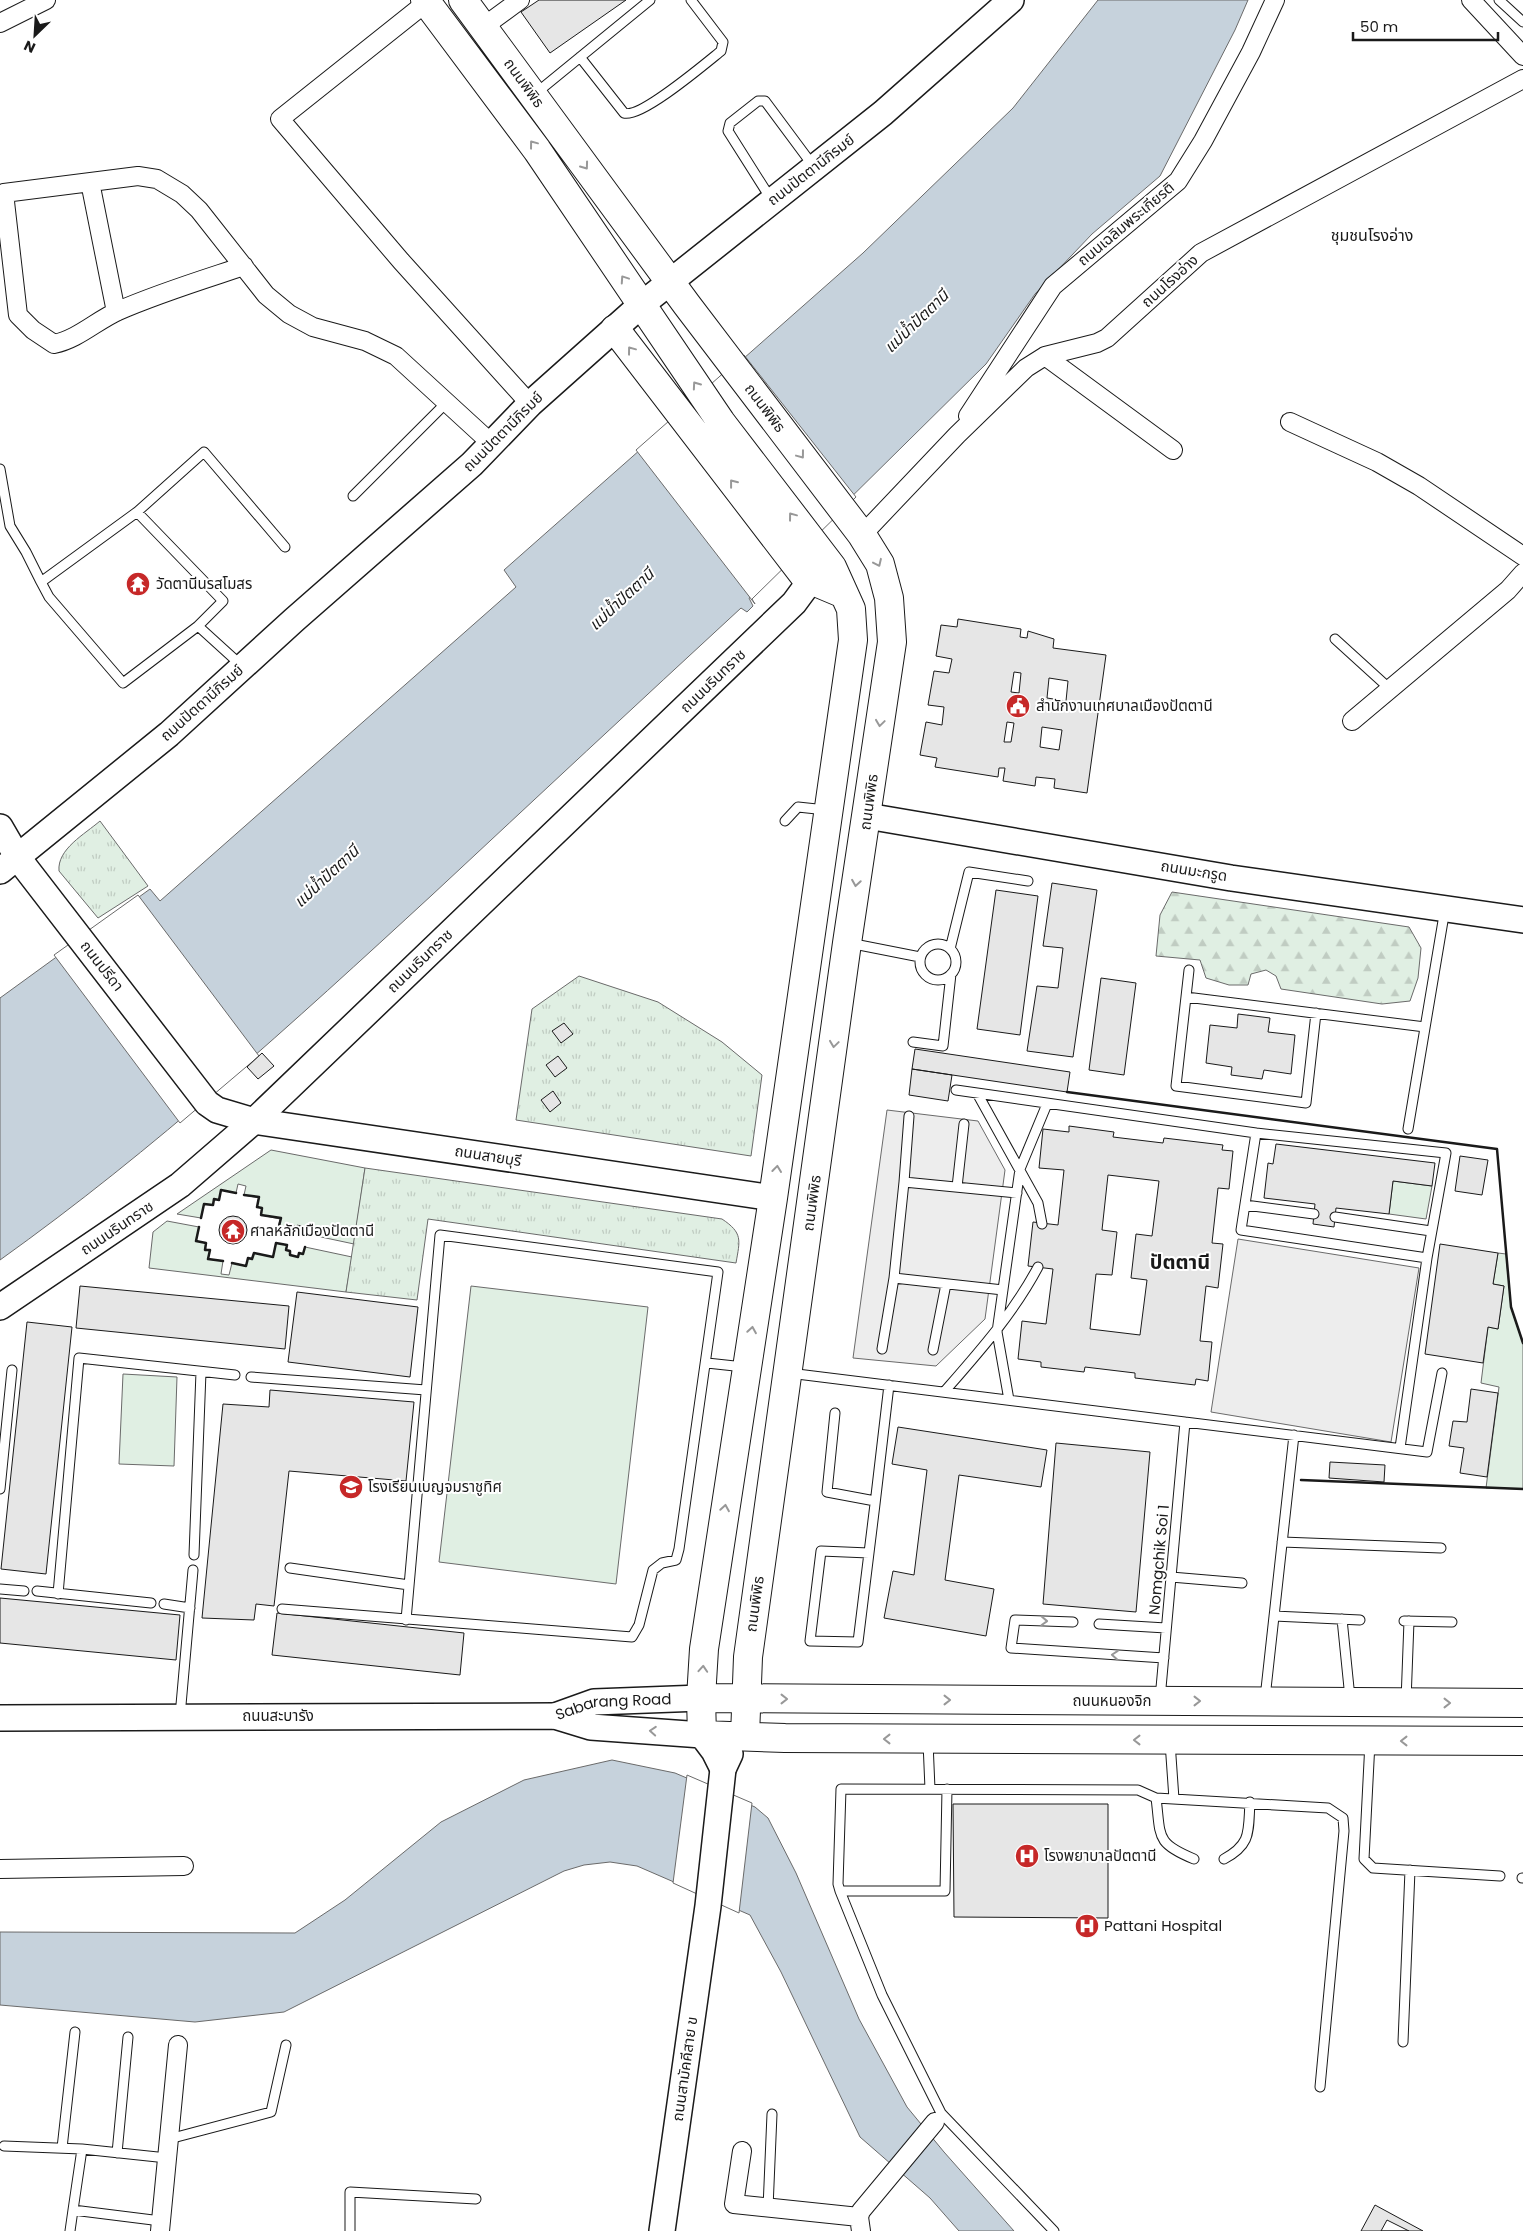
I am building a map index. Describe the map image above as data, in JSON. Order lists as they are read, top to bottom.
{
  "streets": {
    "main road": ["ถนนพิพิธ", "ถนนหนองจิก"],
    "street": [
      "ถนนปัตตานีภิรมย์",
      "ถนนเฉลิมพระเกียรติ",
      "ถนนโรงอ่าง",
      "ถนนนรินทราช",
      "ถนนมะกรูด",
      "ถนนปรีดา",
      "ถนนสายบุรี",
      "Sabarang Road",
      "ถนนสะบารัง",
      "ถนนสามัคคีสาย ข"
    ],
    "lane": ["Nomgchik Soi 1"]
  },
  "crossings": [
    ["ถนนพิพิธ", "ถนนปัตตานีภิรมย์"],
    ["ถนนพิพิธ", "ถนนโรงอ่าง"],
    ["ถนนพิพิธ", "ถนนมะกรูด"],
    ["ถนนพิพิธ", "ถนนสายบุรี"],
    ["ถนนพิพิธ", "ถนนหนองจิก"],
    ["ถนนพิพิธ", "Sabarang Road"],
    ["ถนนปัตตานีภิรมย์", "ถนนปรีดา"],
    ["ถนนเฉลิมพระเกียรติ", "ถนนโรงอ่าง"],
    ["ถนนนรินทราช", "ถนนสายบุรี"],
    ["ถนนปรีดา", "ถนนสายบุรี"],
    ["Nomgchik Soi 1", "ถนนหนองจิก"],
    ["ถนนหนองจิก", "Sabarang Road"],
    ["Sabarang Road", "ถนนสะบารัง"]
  ],
  "districts": ["ชุมชนโรงอ่าง", "ปัตตานี"],
  "water": ["แม่น้ำปัตตานี"],
  "places": {
    "temple": ["วัดตานีนรสโมสร", "ศาลหลักเมืองปัตตานี"],
    "public building": ["สำนักงานเทศบาลเมืองปัตตานี"],
    "school or university": ["โรงเรียนเบญจมราชูทิศ"],
    "hospital": ["โรงพยาบาลปัตตานี", "Pattani Hospital"]
  },
  "scale_bar": "50 m",
  "north": "bottom left"
}
